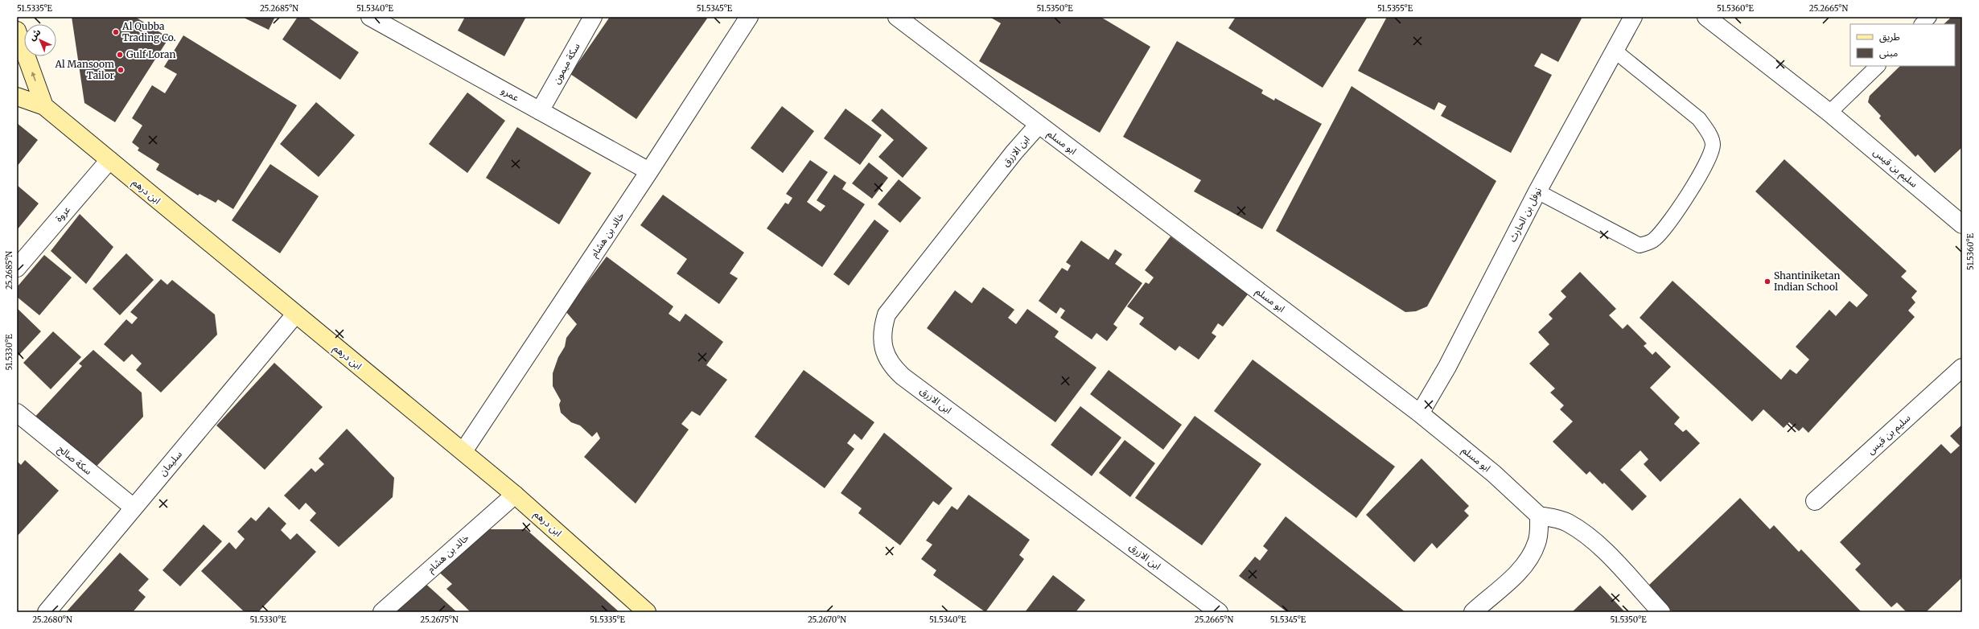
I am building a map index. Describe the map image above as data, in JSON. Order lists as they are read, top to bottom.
{
  "streets": {
    "street": [
      "سكة ميمون",
      "عمرو",
      "ابو مسلم",
      "ابن الازرق",
      "سليم بن قيس",
      "ابن درهم",
      "عروة",
      "نوفل بن الحارث",
      "خالد بن هشام",
      "سكة صالح",
      "سليمان"
    ]
  },
  "crossings": [
    ["سكة ميمون", "عمرو"],
    ["عمرو", "خالد بن هشام"],
    ["ابو مسلم", "ابن الازرق"],
    ["ابو مسلم", "نوفل بن الحارث"],
    ["ابن درهم", "عروة"],
    ["ابن درهم", "خالد بن هشام"],
    ["ابن درهم", "سليمان"],
    ["سكة صالح", "سليمان"]
  ],
  "places": [
    "Al Qubba Trading Co.",
    "Gulf Loran",
    "Al Mansoom Tailor",
    "Shantiniketan Indian School"
  ],
  "legend": ["طريق", "مبنى"],
  "north": "top left",
  "coordinates": [
    "51.5335°E",
    "25.2685°N",
    "51.5340°E",
    "51.5345°E",
    "51.5350°E",
    "51.5355°E",
    "51.5360°E",
    "25.2665°N",
    "51.5330°E",
    "25.2680°N",
    "25.2675°N",
    "25.2670°N"
  ]
}
